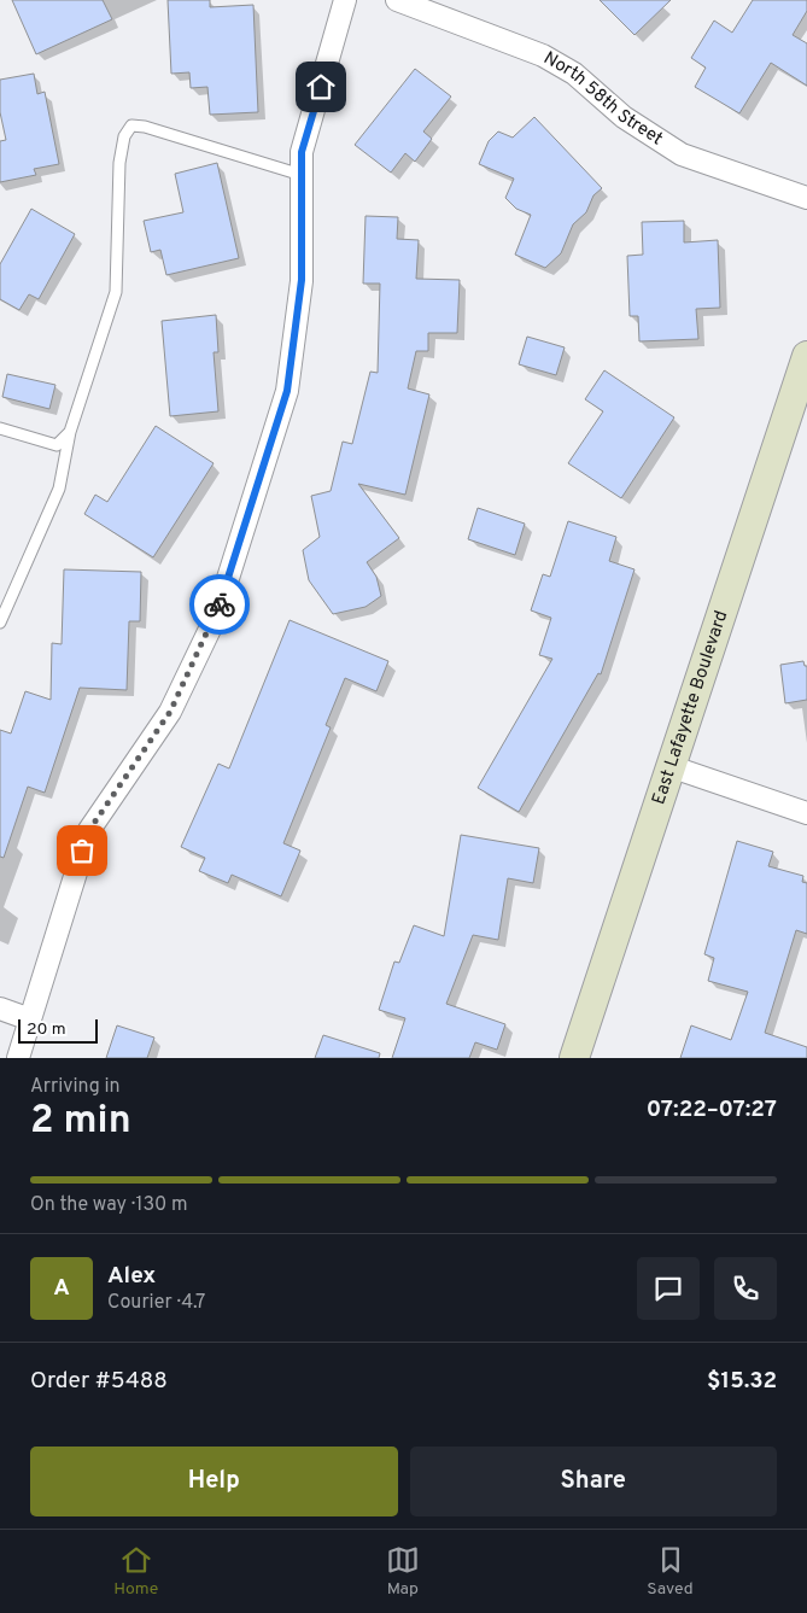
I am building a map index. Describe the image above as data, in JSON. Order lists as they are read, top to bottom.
{
  "streets": {
    "street": ["North 58th Street", "East Lafayette Boulevard"]
  },
  "scale_bar": "20 m",
  "page": {
    "scale": "20 m",
    "heading": ["2 min", "Arriving in", "07:22–07:27"],
    "panel": [
      "Alex",
      "Courier · 4.7",
      "Order #5488",
      "$15.32"
    ],
    "bar": "On the way · 130 m",
    "round": "A",
    "buttons": ["Help", "Share"],
    "tabs": ["Home", "Map", "Saved"]
  }
}
